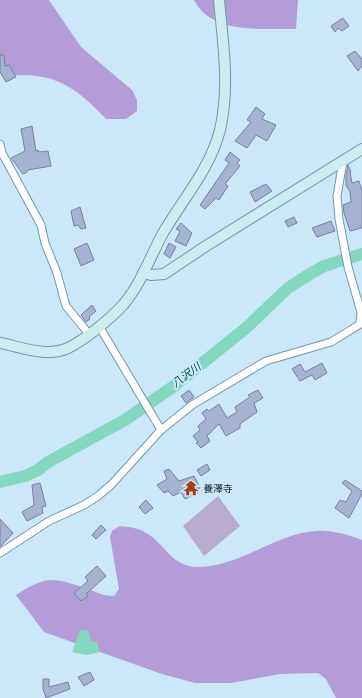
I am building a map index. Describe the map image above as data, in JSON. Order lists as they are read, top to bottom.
{
  "water": ["八沢川"],
  "places": {
    "temple": ["養澤寺"]
  }
}
